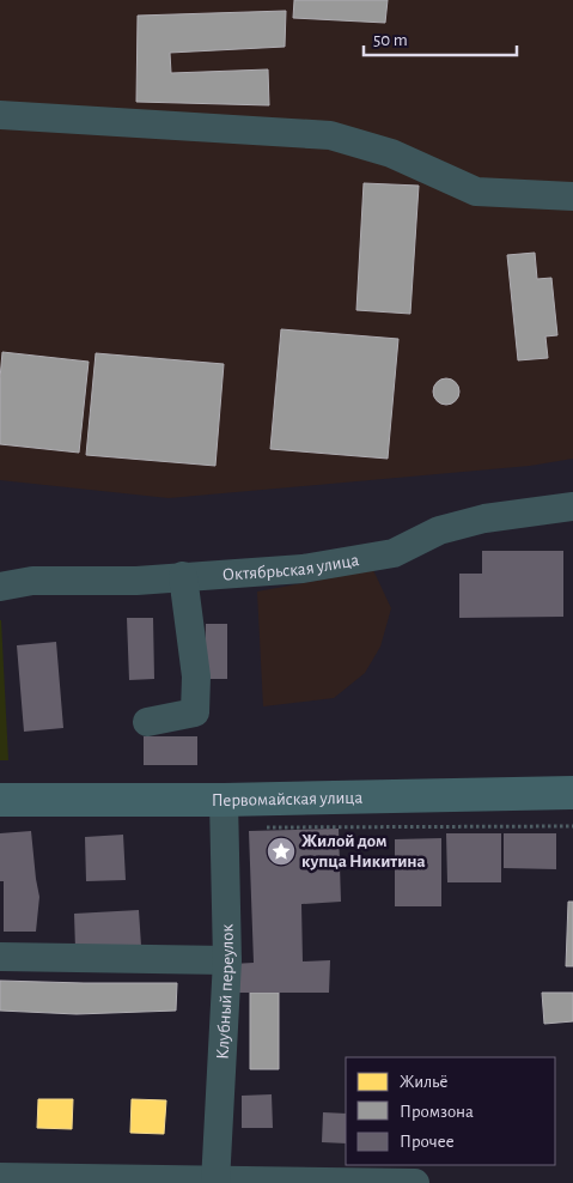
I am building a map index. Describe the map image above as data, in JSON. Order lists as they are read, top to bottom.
{
  "streets": {
    "main road": ["Первомайская улица"],
    "street": ["Октябрьская улица", "Клубный переулок"]
  },
  "crossings": [
    ["Первомайская улица", "Клубный переулок"]
  ],
  "places": {
    "place": ["Жилой дом купца Никитина"]
  },
  "legend": ["Жильё", "Промзона", "Прочее"],
  "scale_bar": "50 m"
}
